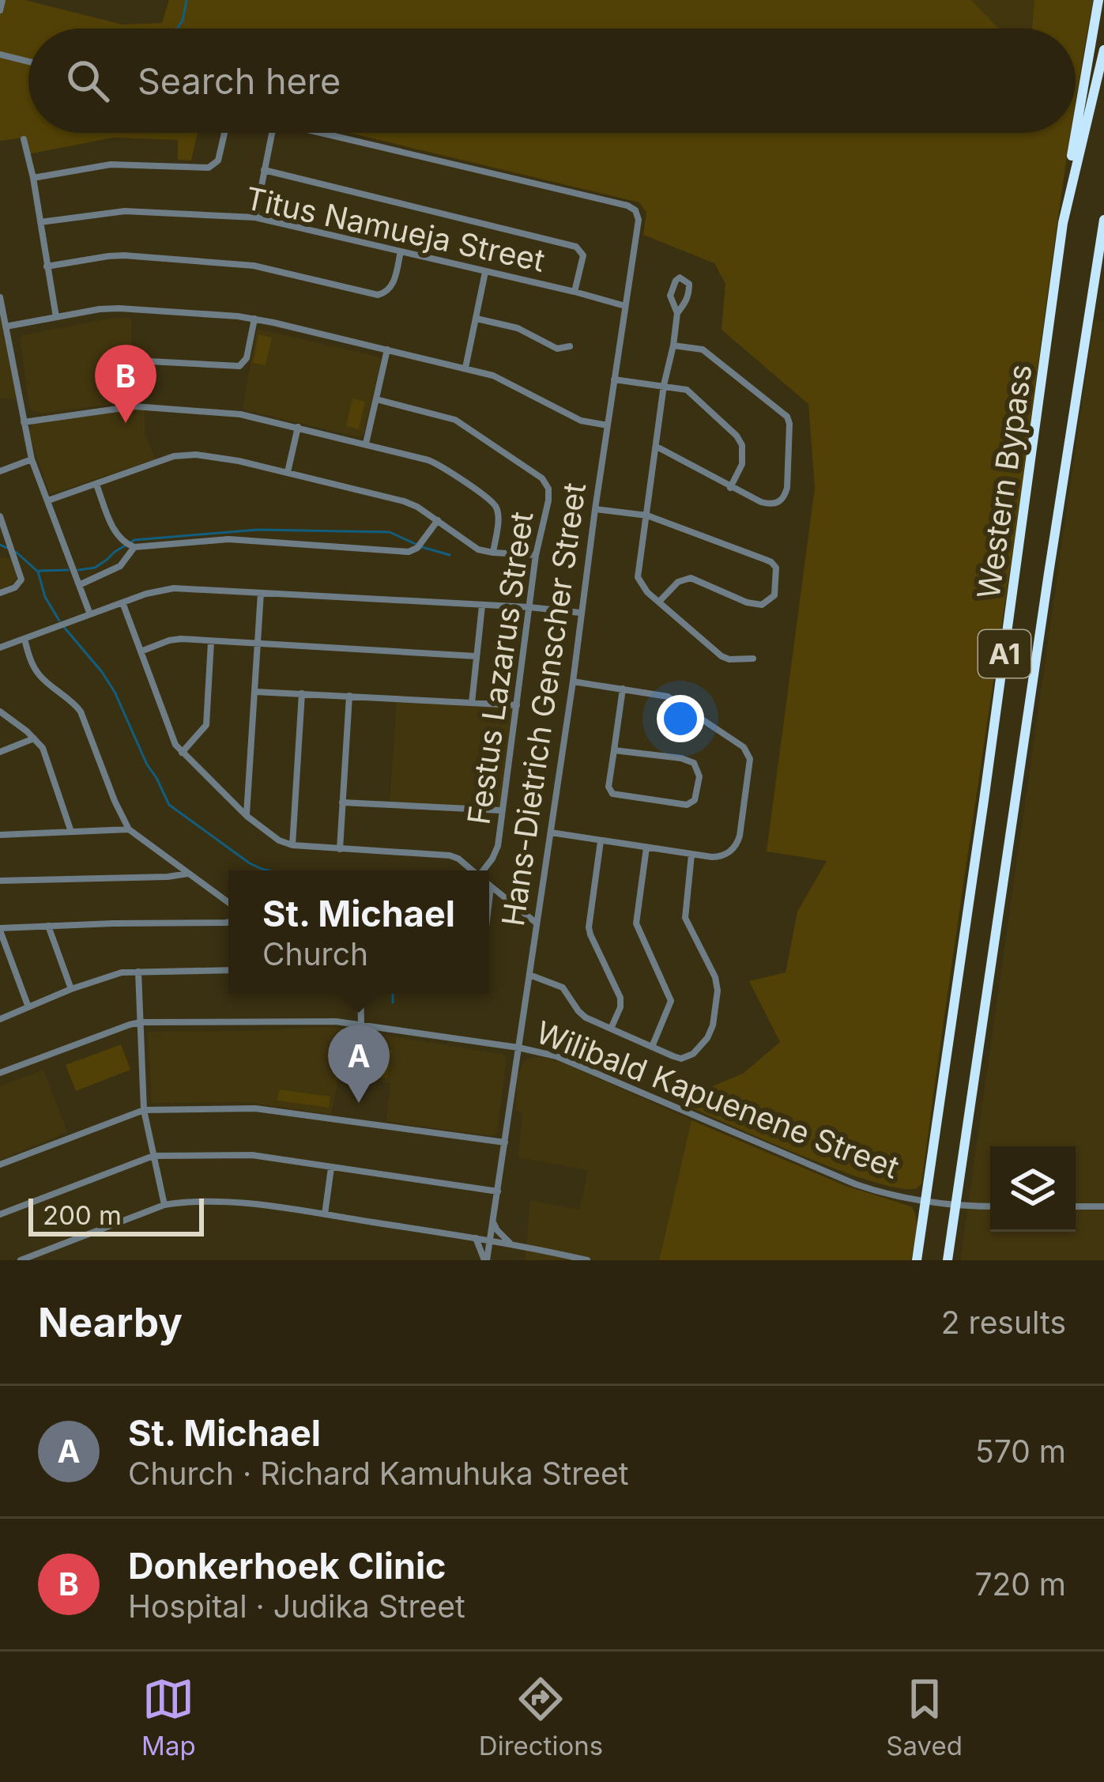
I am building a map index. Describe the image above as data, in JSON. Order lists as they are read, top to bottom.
{
  "streets": {
    "highway": ["Western Bypass", "A1"],
    "street": [
      "Titus Namueja Street",
      "Festus Lazarus Street",
      "Hans-Dietrich Genscher Street",
      "Wilibald Kapuenene Street"
    ]
  },
  "crossings": [
    ["Titus Namueja Street", "Hans-Dietrich Genscher Street"],
    ["Hans-Dietrich Genscher Street", "Wilibald Kapuenene Street"]
  ],
  "scale_bar": "200 m",
  "page": {
    "search": "Search here",
    "pins": ["B", "A"],
    "popup": ["St. Michael", "Church"],
    "scale": "200 m",
    "heading": ["Nearby", "2 results"],
    "list": [
      {
        "mark": "A",
        "name": "St. Michael",
        "note": "Church · Richard Kamuhuka Street",
        "value": "570 m"
      },
      {
        "mark": "B",
        "name": "Donkerhoek Clinic",
        "note": "Hospital · Judika Street",
        "value": "720 m"
      }
    ],
    "nav": ["Map", "Directions", "Saved"]
  }
}
